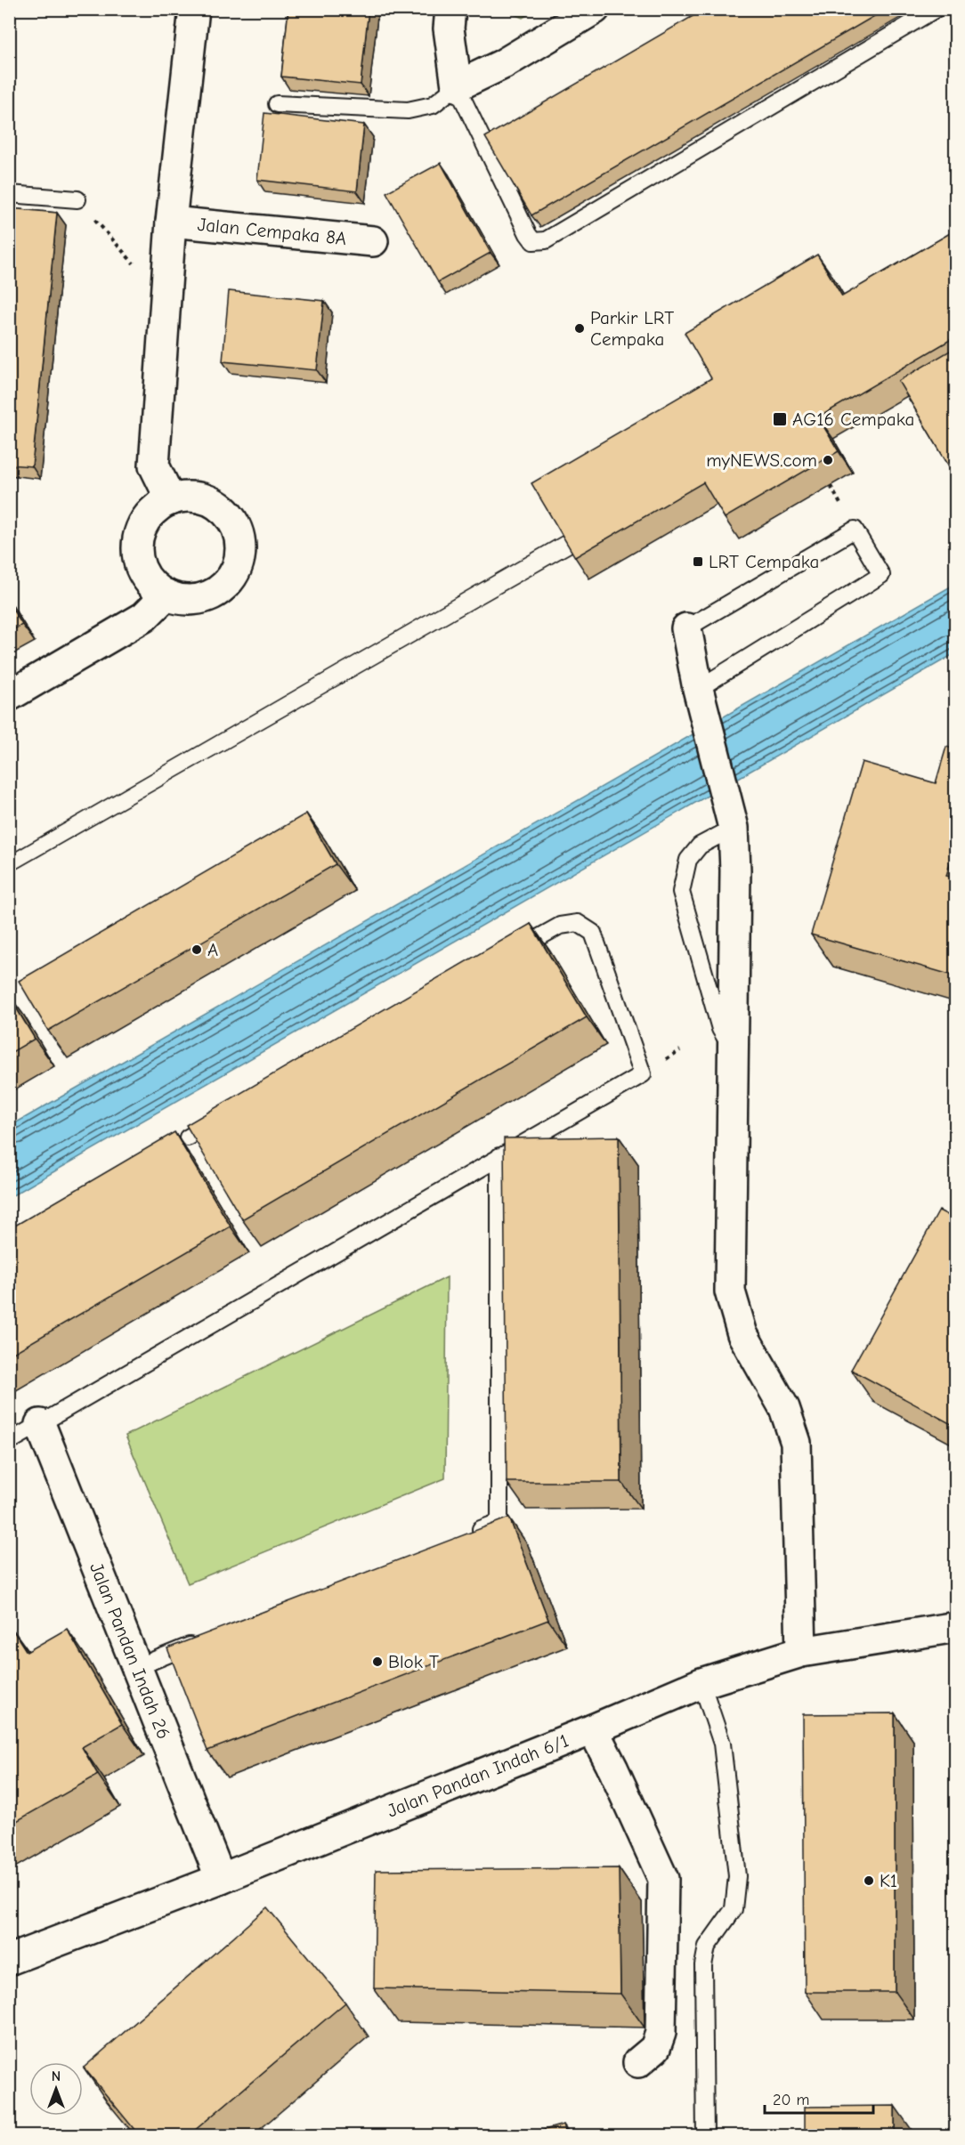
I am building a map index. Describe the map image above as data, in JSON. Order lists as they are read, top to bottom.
{
  "streets": {
    "street": ["Jalan Cempaka 8A", "Jalan Pandan Indah 26", "Jalan Pandan Indah 6/1"]
  },
  "crossings": [
    ["Jalan Pandan Indah 26", "Jalan Pandan Indah 6/1"]
  ],
  "places": {
    "other": [
      "Parkir LRT Cempaka",
      "myNEWS.com",
      "A",
      "Blok T",
      "K1"
    ],
    "transit": ["AG16 Cempaka", "LRT Cempaka"]
  },
  "scale_bar": "20 m",
  "north": "top"
}
